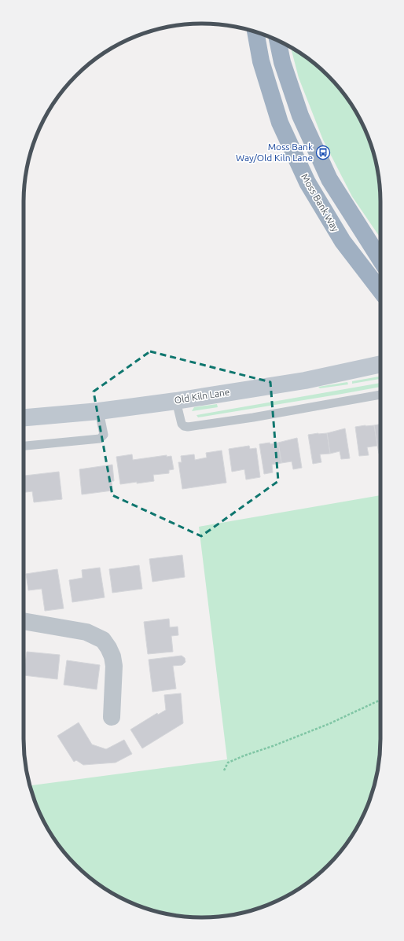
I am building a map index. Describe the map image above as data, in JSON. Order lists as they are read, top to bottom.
{
  "streets": {
    "highway": ["Moss Bank Way"],
    "main road": ["Old Kiln Lane"]
  },
  "places": {
    "bus stop": ["Moss Bank Way/Old Kiln Lane"]
  }
}
